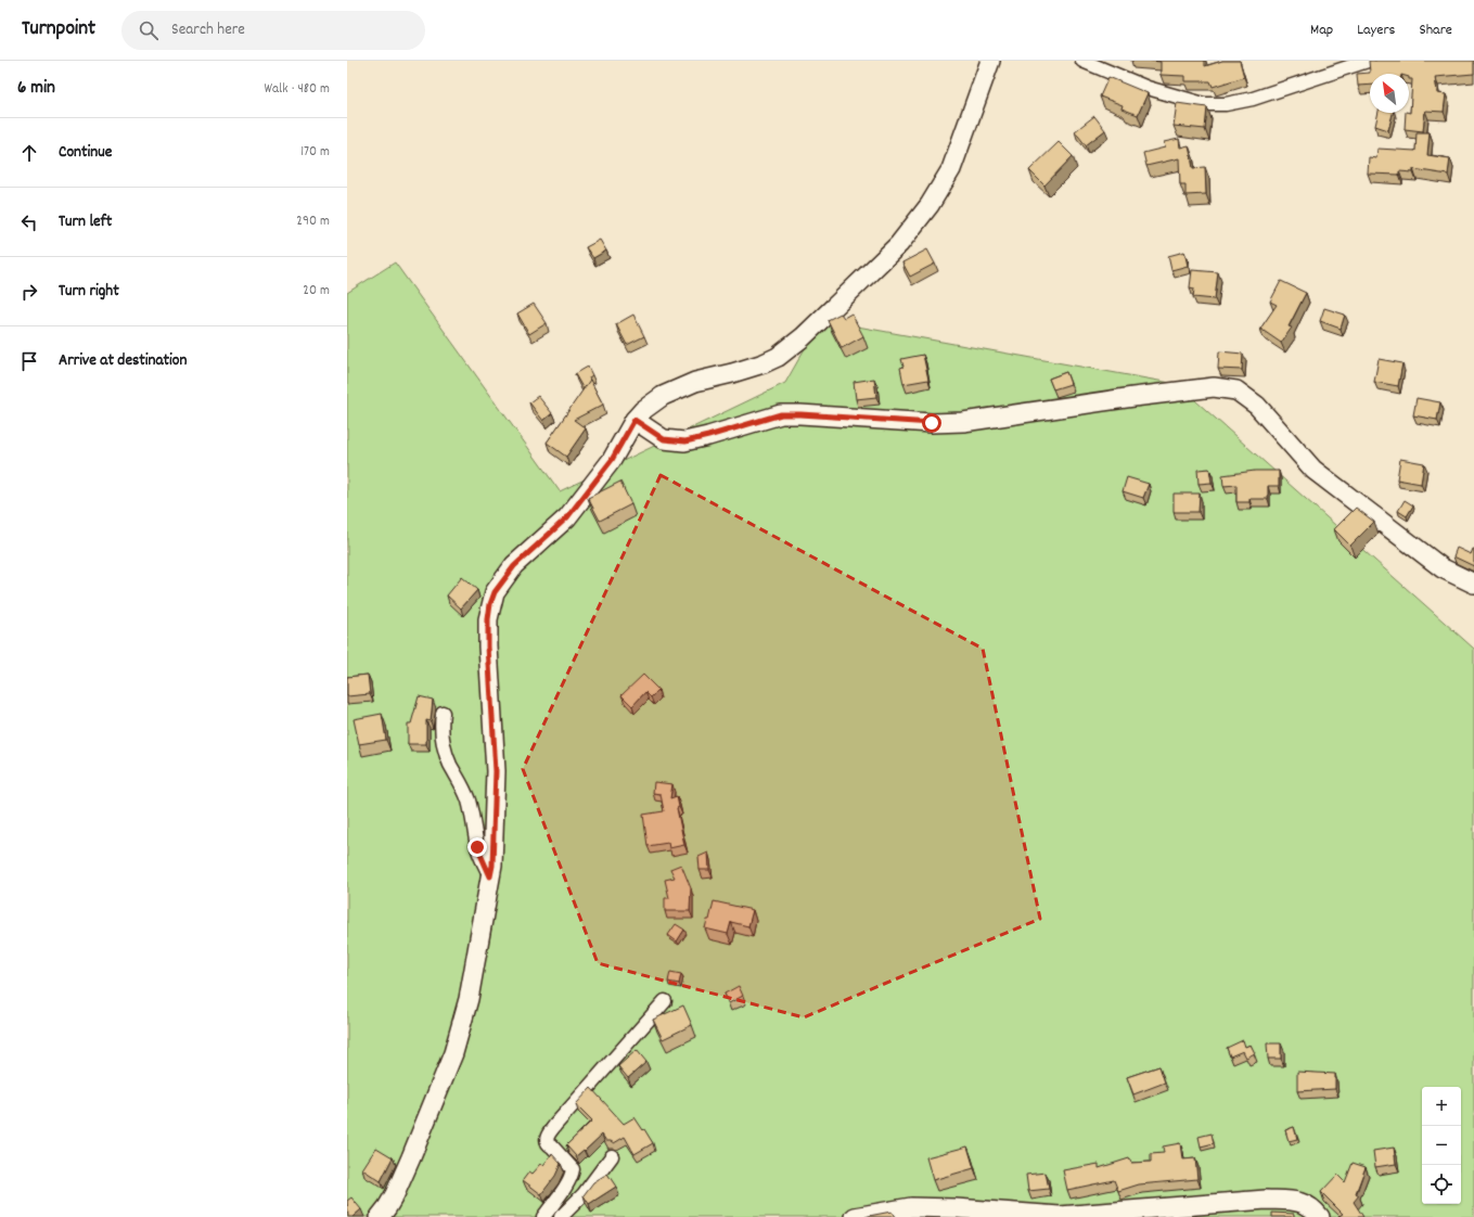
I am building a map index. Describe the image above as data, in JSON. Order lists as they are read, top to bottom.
{
  "north": "top left",
  "page": {
    "header": "Turnpoint",
    "search": "Search here",
    "nav": ["Map", "Layers", "Share"],
    "heading": ["6 min", "Walk · 480 m"],
    "list": [
      ["Continue", "170 m"],
      ["Turn left", "290 m"],
      ["Turn right", "20 m"],
      "Arrive at destination"
    ],
    "map_buttons": ["+", "−"]
  }
}
